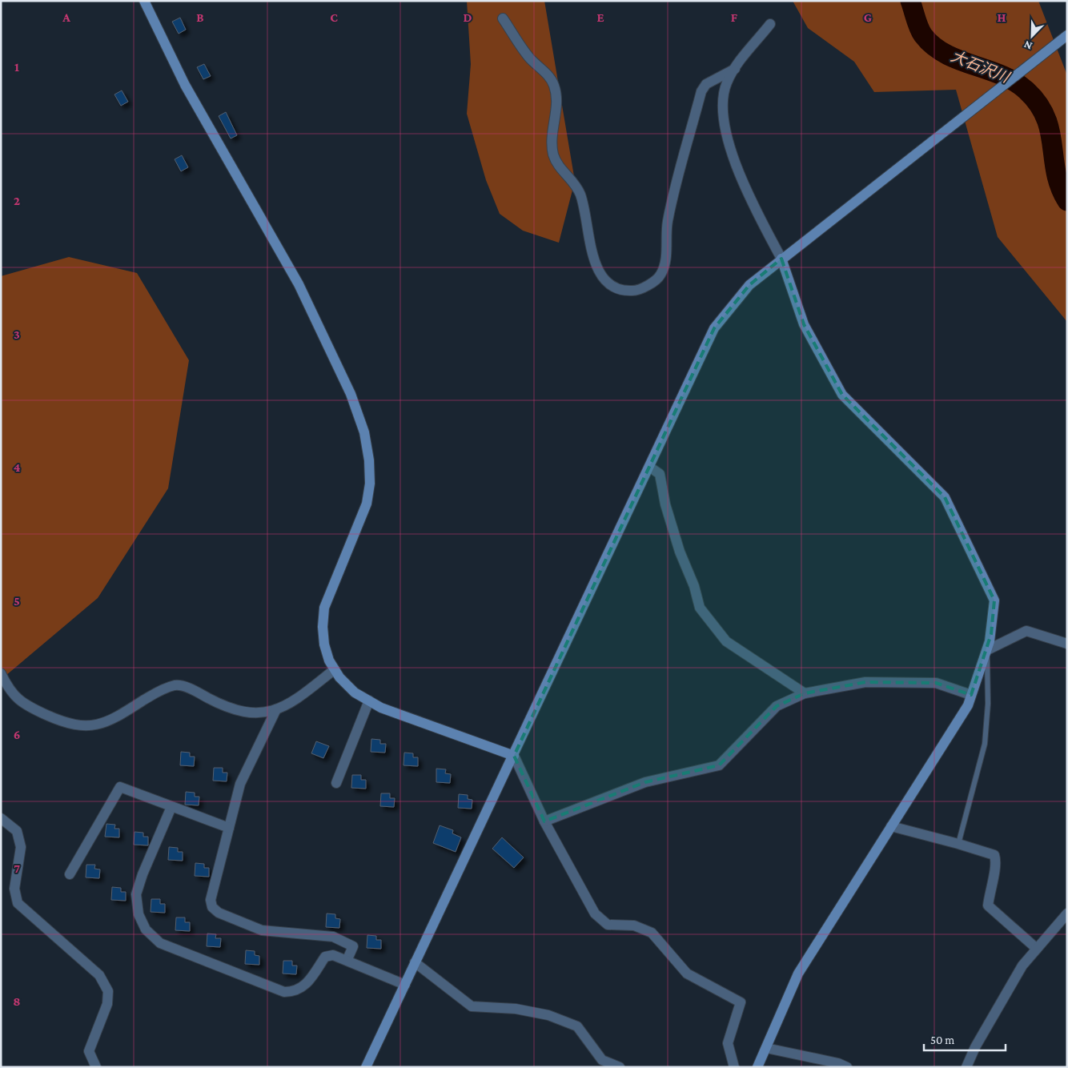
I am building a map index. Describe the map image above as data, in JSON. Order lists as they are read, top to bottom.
{
  "water": ["大石沢川"],
  "scale_bar": "50 m",
  "north": "bottom left",
  "grid": {
    "columns": [
      "A",
      "B",
      "C",
      "D",
      "E",
      "F",
      "G",
      "H"
    ],
    "rows": [
      "1",
      "2",
      "3",
      "4",
      "5",
      "6",
      "7",
      "8"
    ]
  }
}
